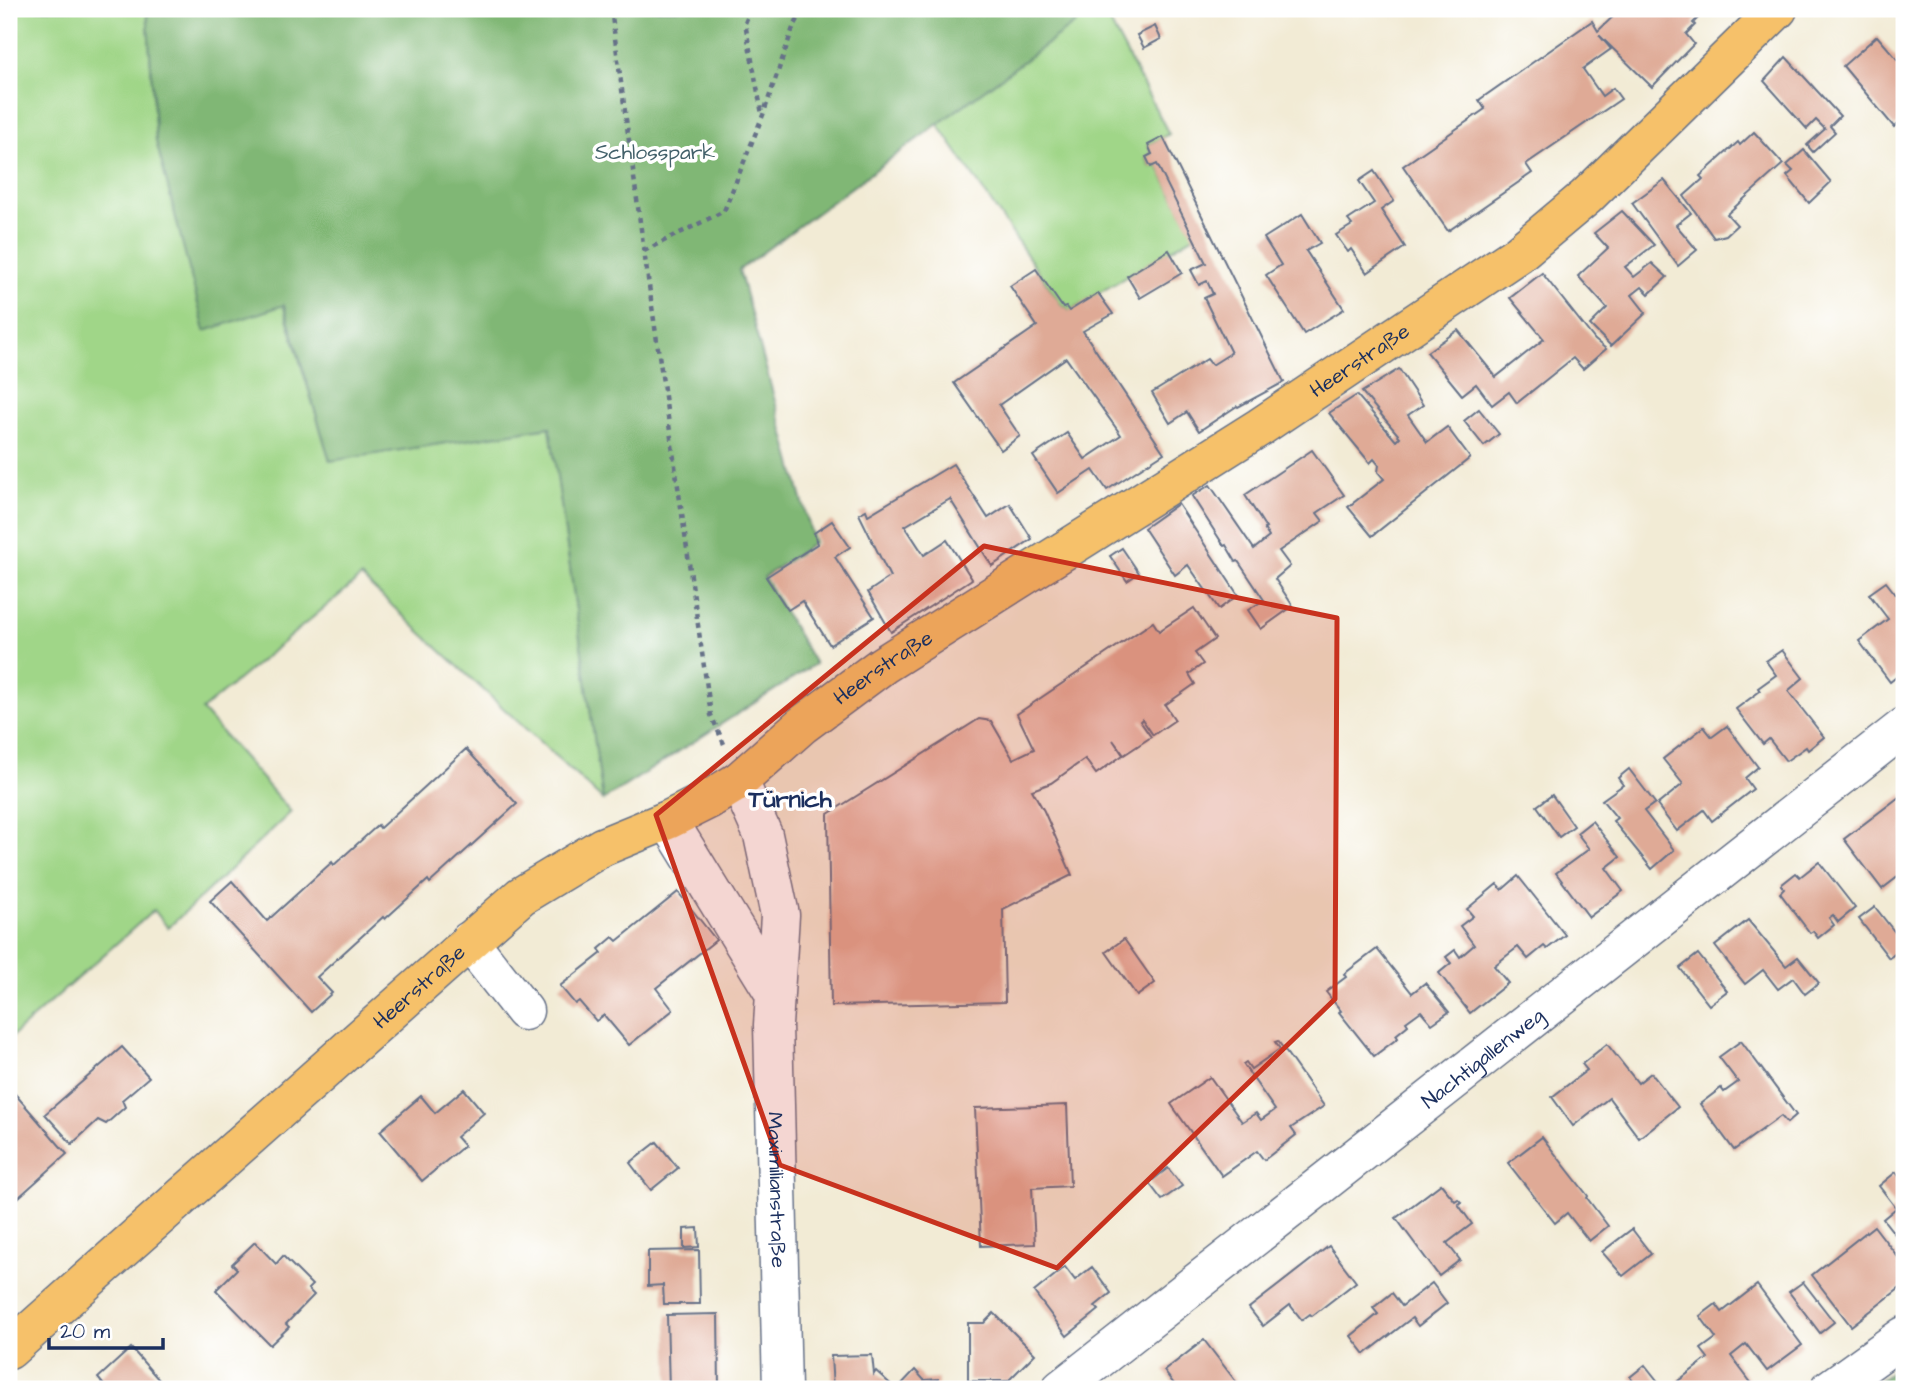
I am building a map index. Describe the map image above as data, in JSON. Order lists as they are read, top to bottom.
{
  "streets": {
    "main road": ["Heerstraße"],
    "street": ["Nachtigallenweg", "Maximilianstraße"]
  },
  "crossings": [
    ["Heerstraße", "Maximilianstraße"]
  ],
  "districts": ["Türnich"],
  "parks": ["Schlosspark"],
  "scale_bar": "20 m"
}
